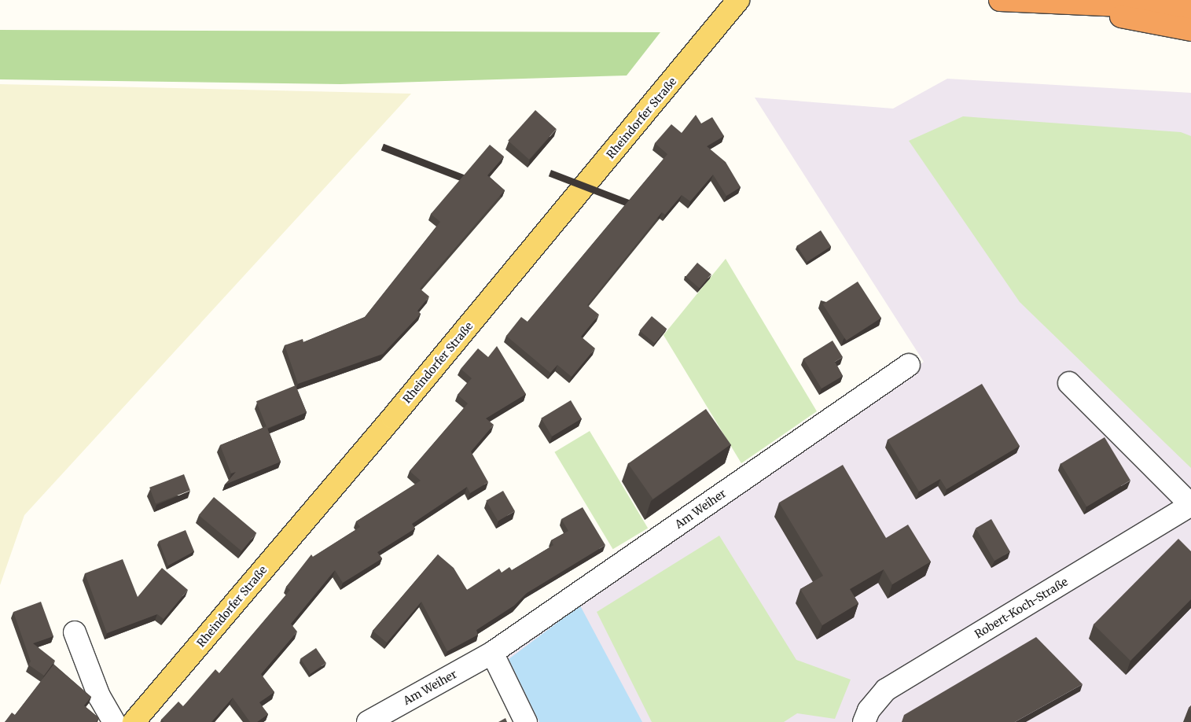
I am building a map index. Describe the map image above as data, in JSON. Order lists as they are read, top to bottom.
{
  "streets": {
    "main road": ["Rheindorfer Straße"],
    "street": ["Am Weiher", "Robert-Koch-Straße"]
  }
}
